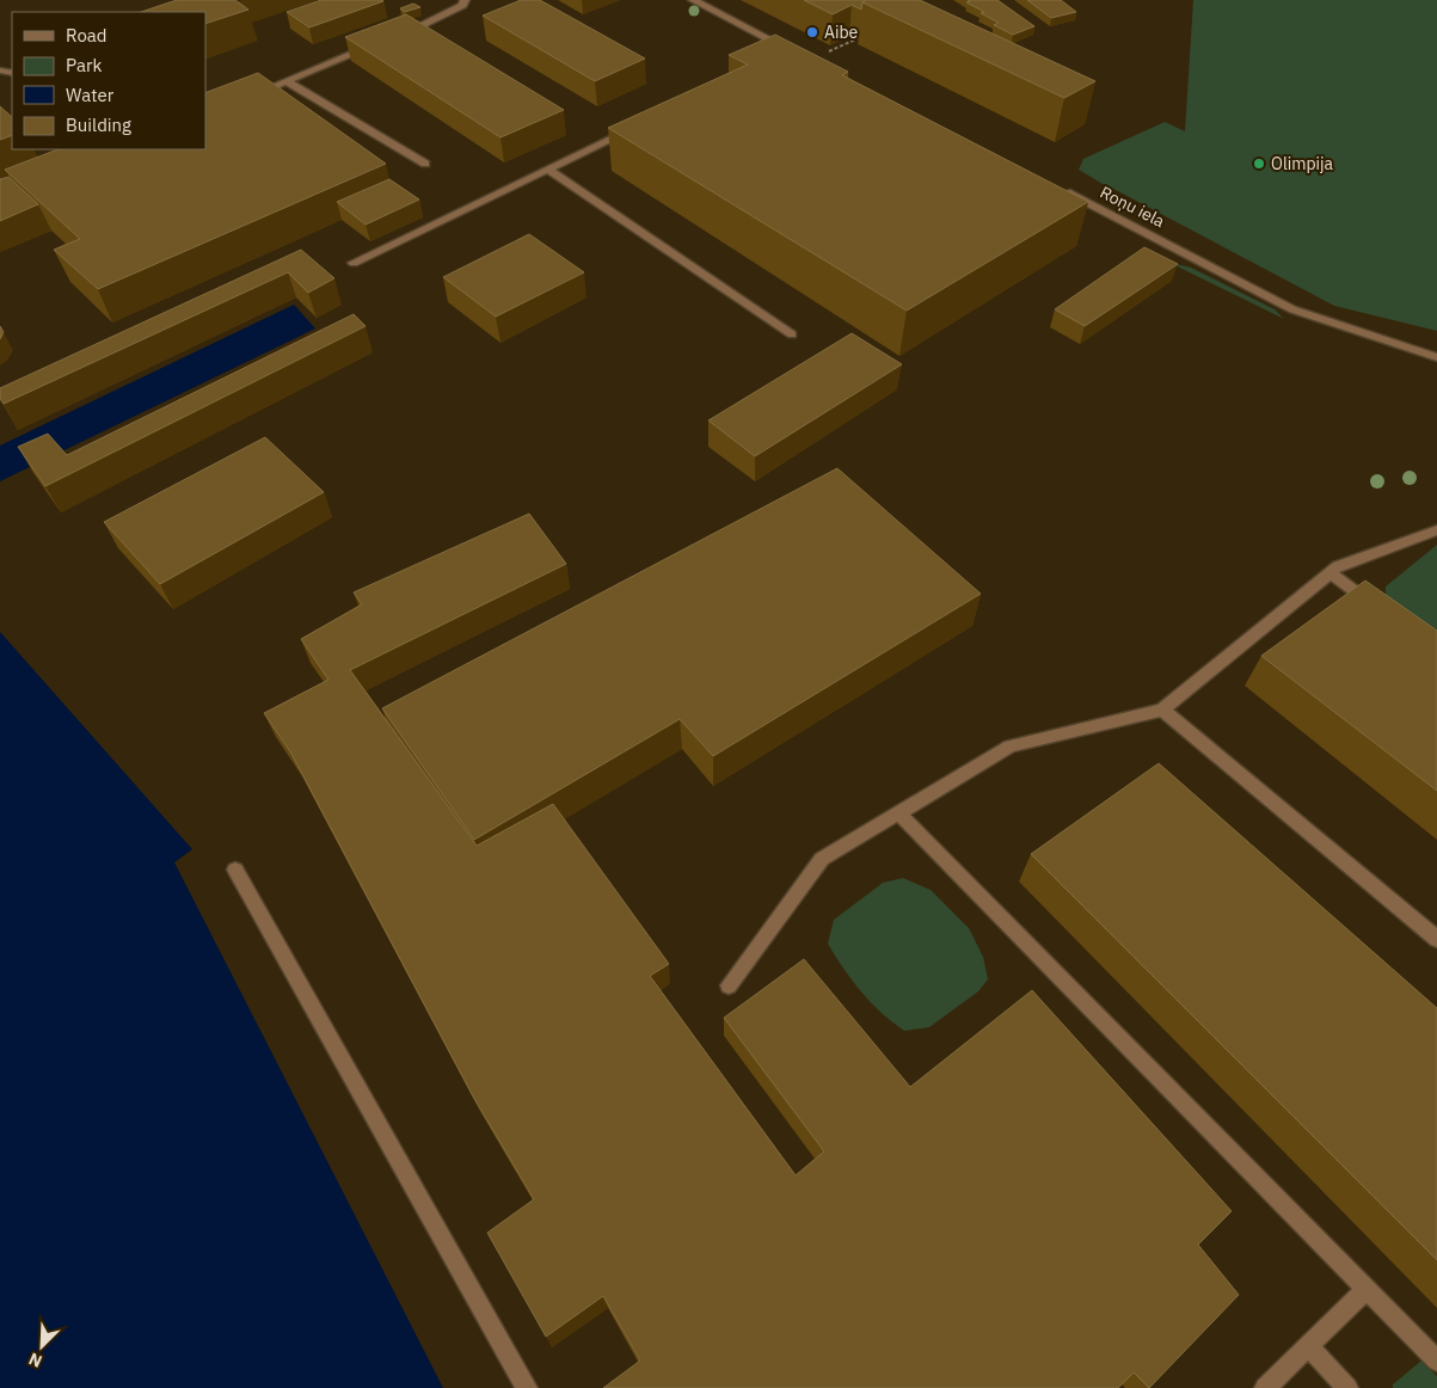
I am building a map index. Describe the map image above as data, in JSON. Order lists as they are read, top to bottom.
{
  "streets": {
    "street": ["Roņu iela"]
  },
  "places": ["Aibe", "Olimpija"],
  "legend": [
    "Road",
    "Park",
    "Water",
    "Building"
  ],
  "north": "bottom left"
}
